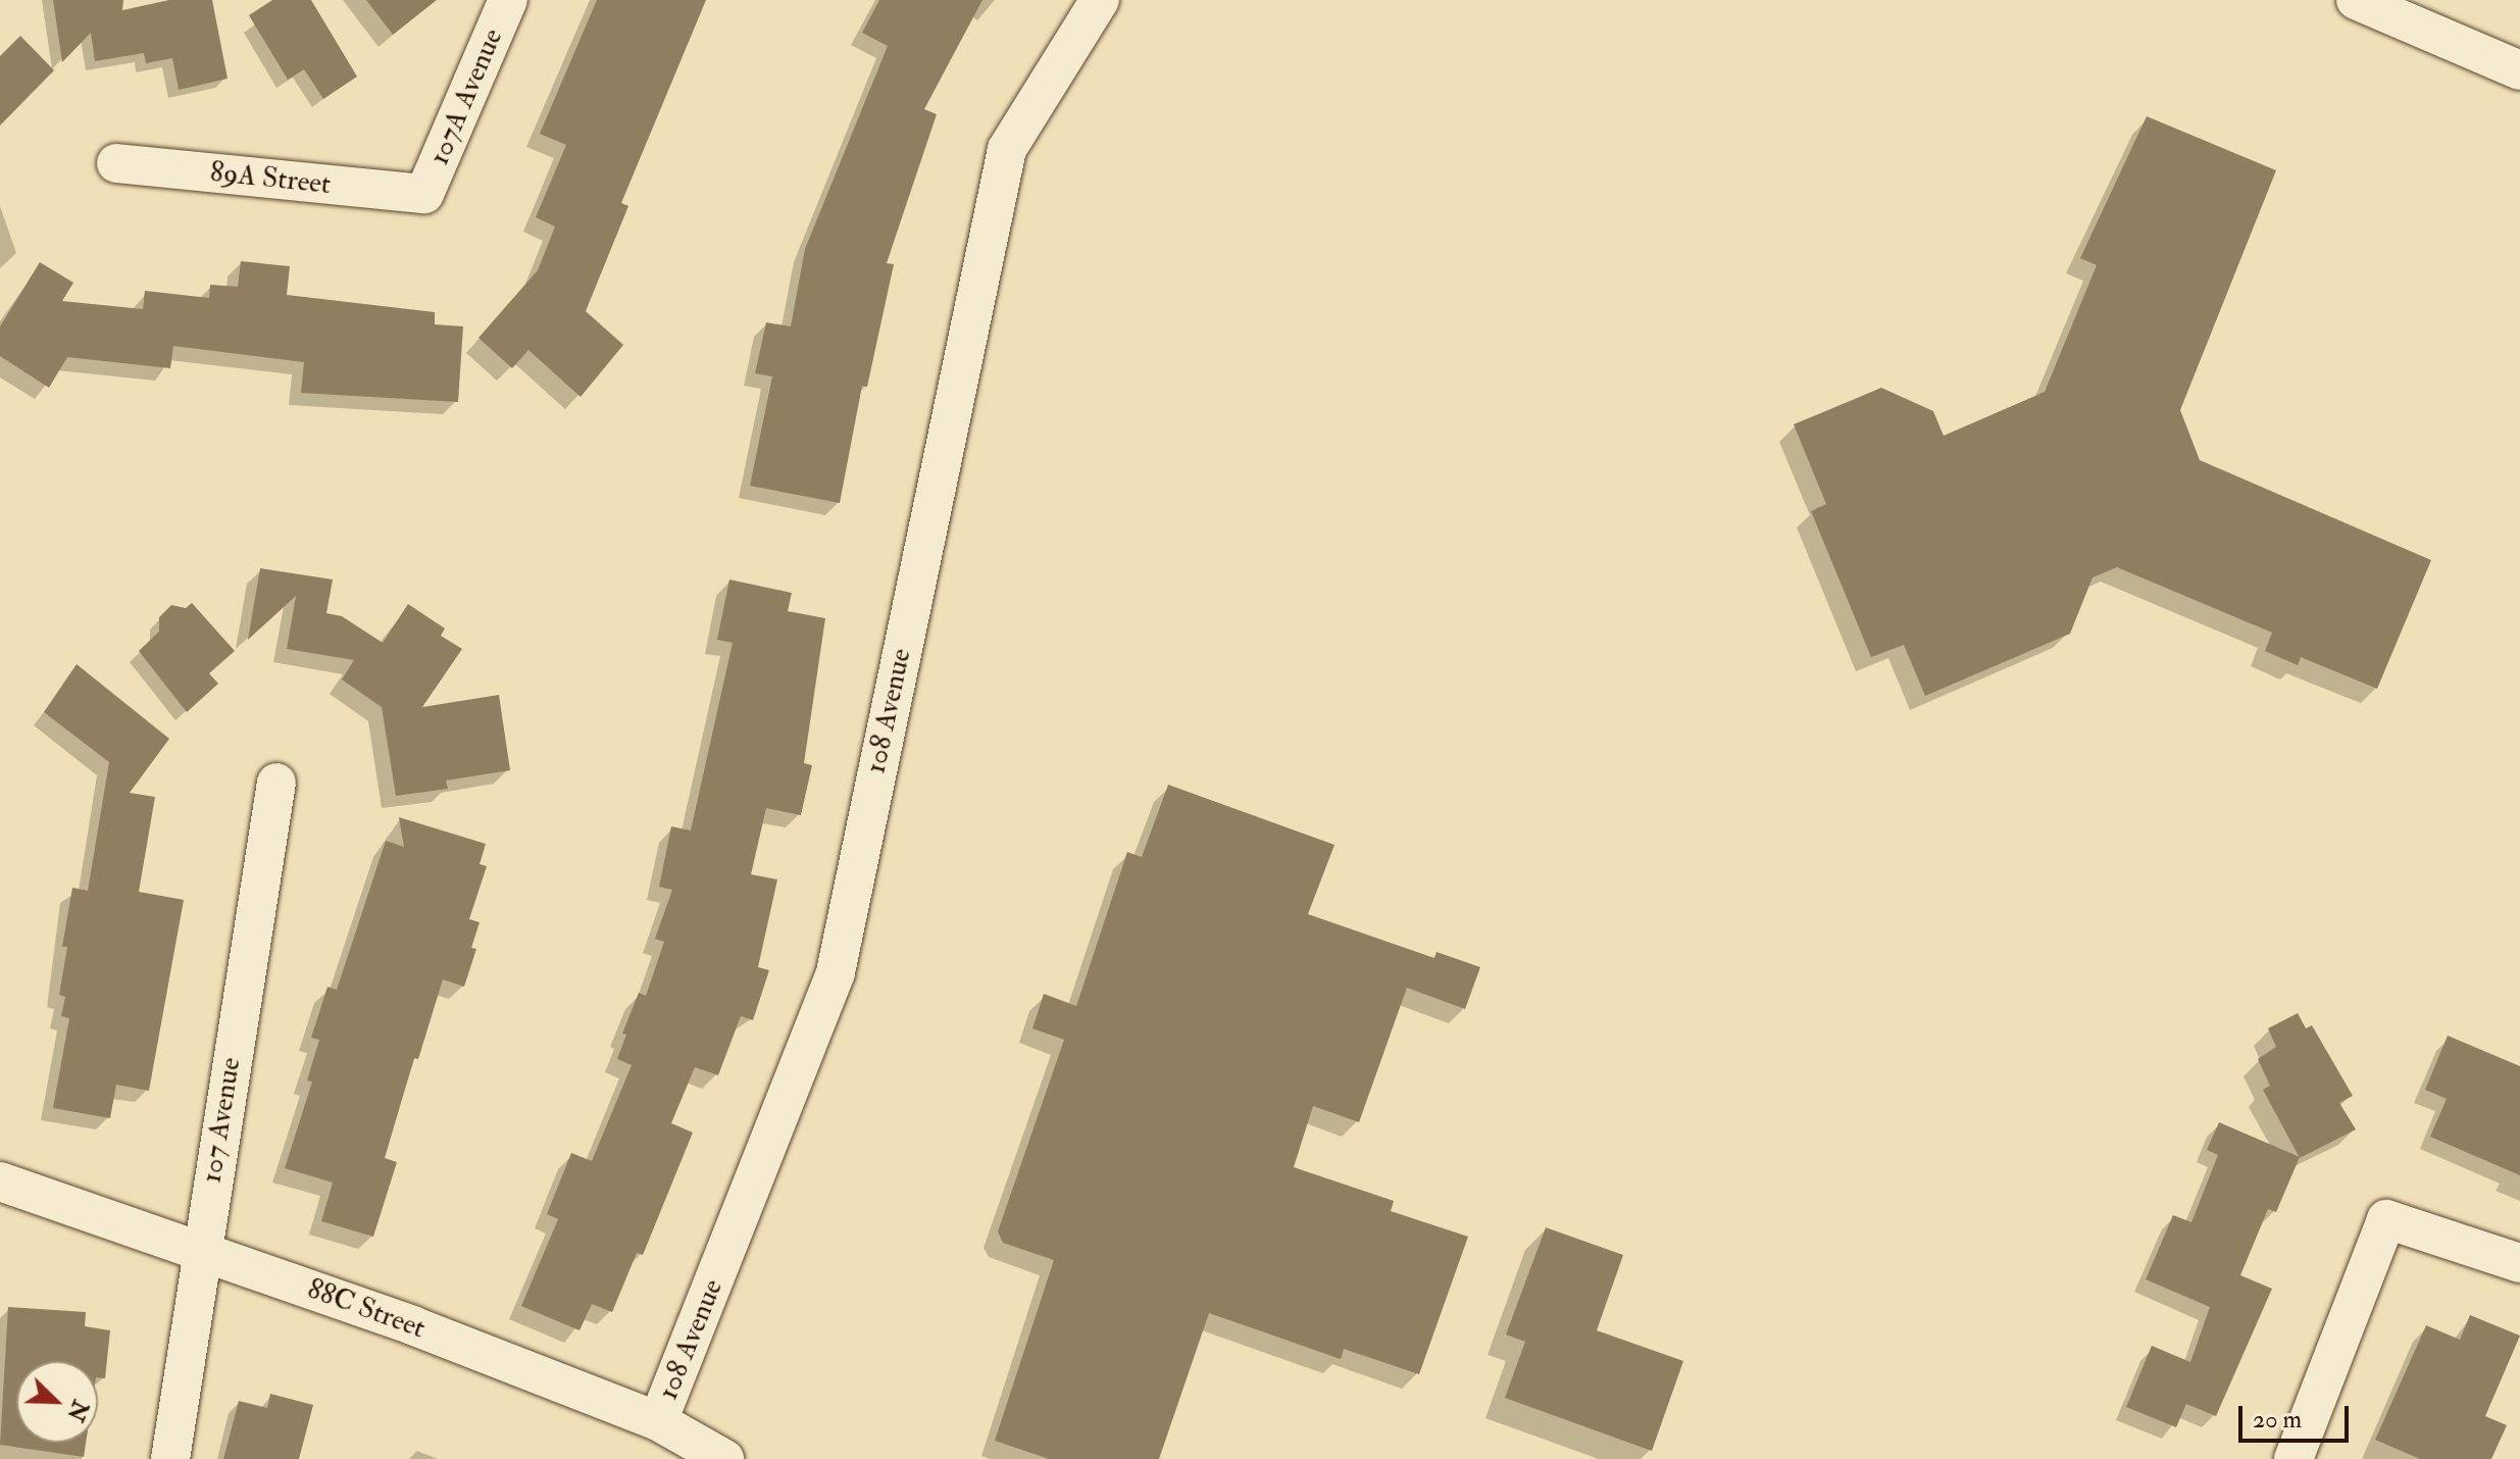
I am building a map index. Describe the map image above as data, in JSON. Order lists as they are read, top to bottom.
{
  "streets": {
    "street": [
      "107A Avenue",
      "89A Street",
      "108 Avenue",
      "107 Avenue",
      "88C Street"
    ]
  },
  "crossings": [
    ["107A Avenue", "89A Street"],
    ["108 Avenue", "88C Street"],
    ["107 Avenue", "88C Street"]
  ],
  "scale_bar": "20 m",
  "north": "bottom right"
}
